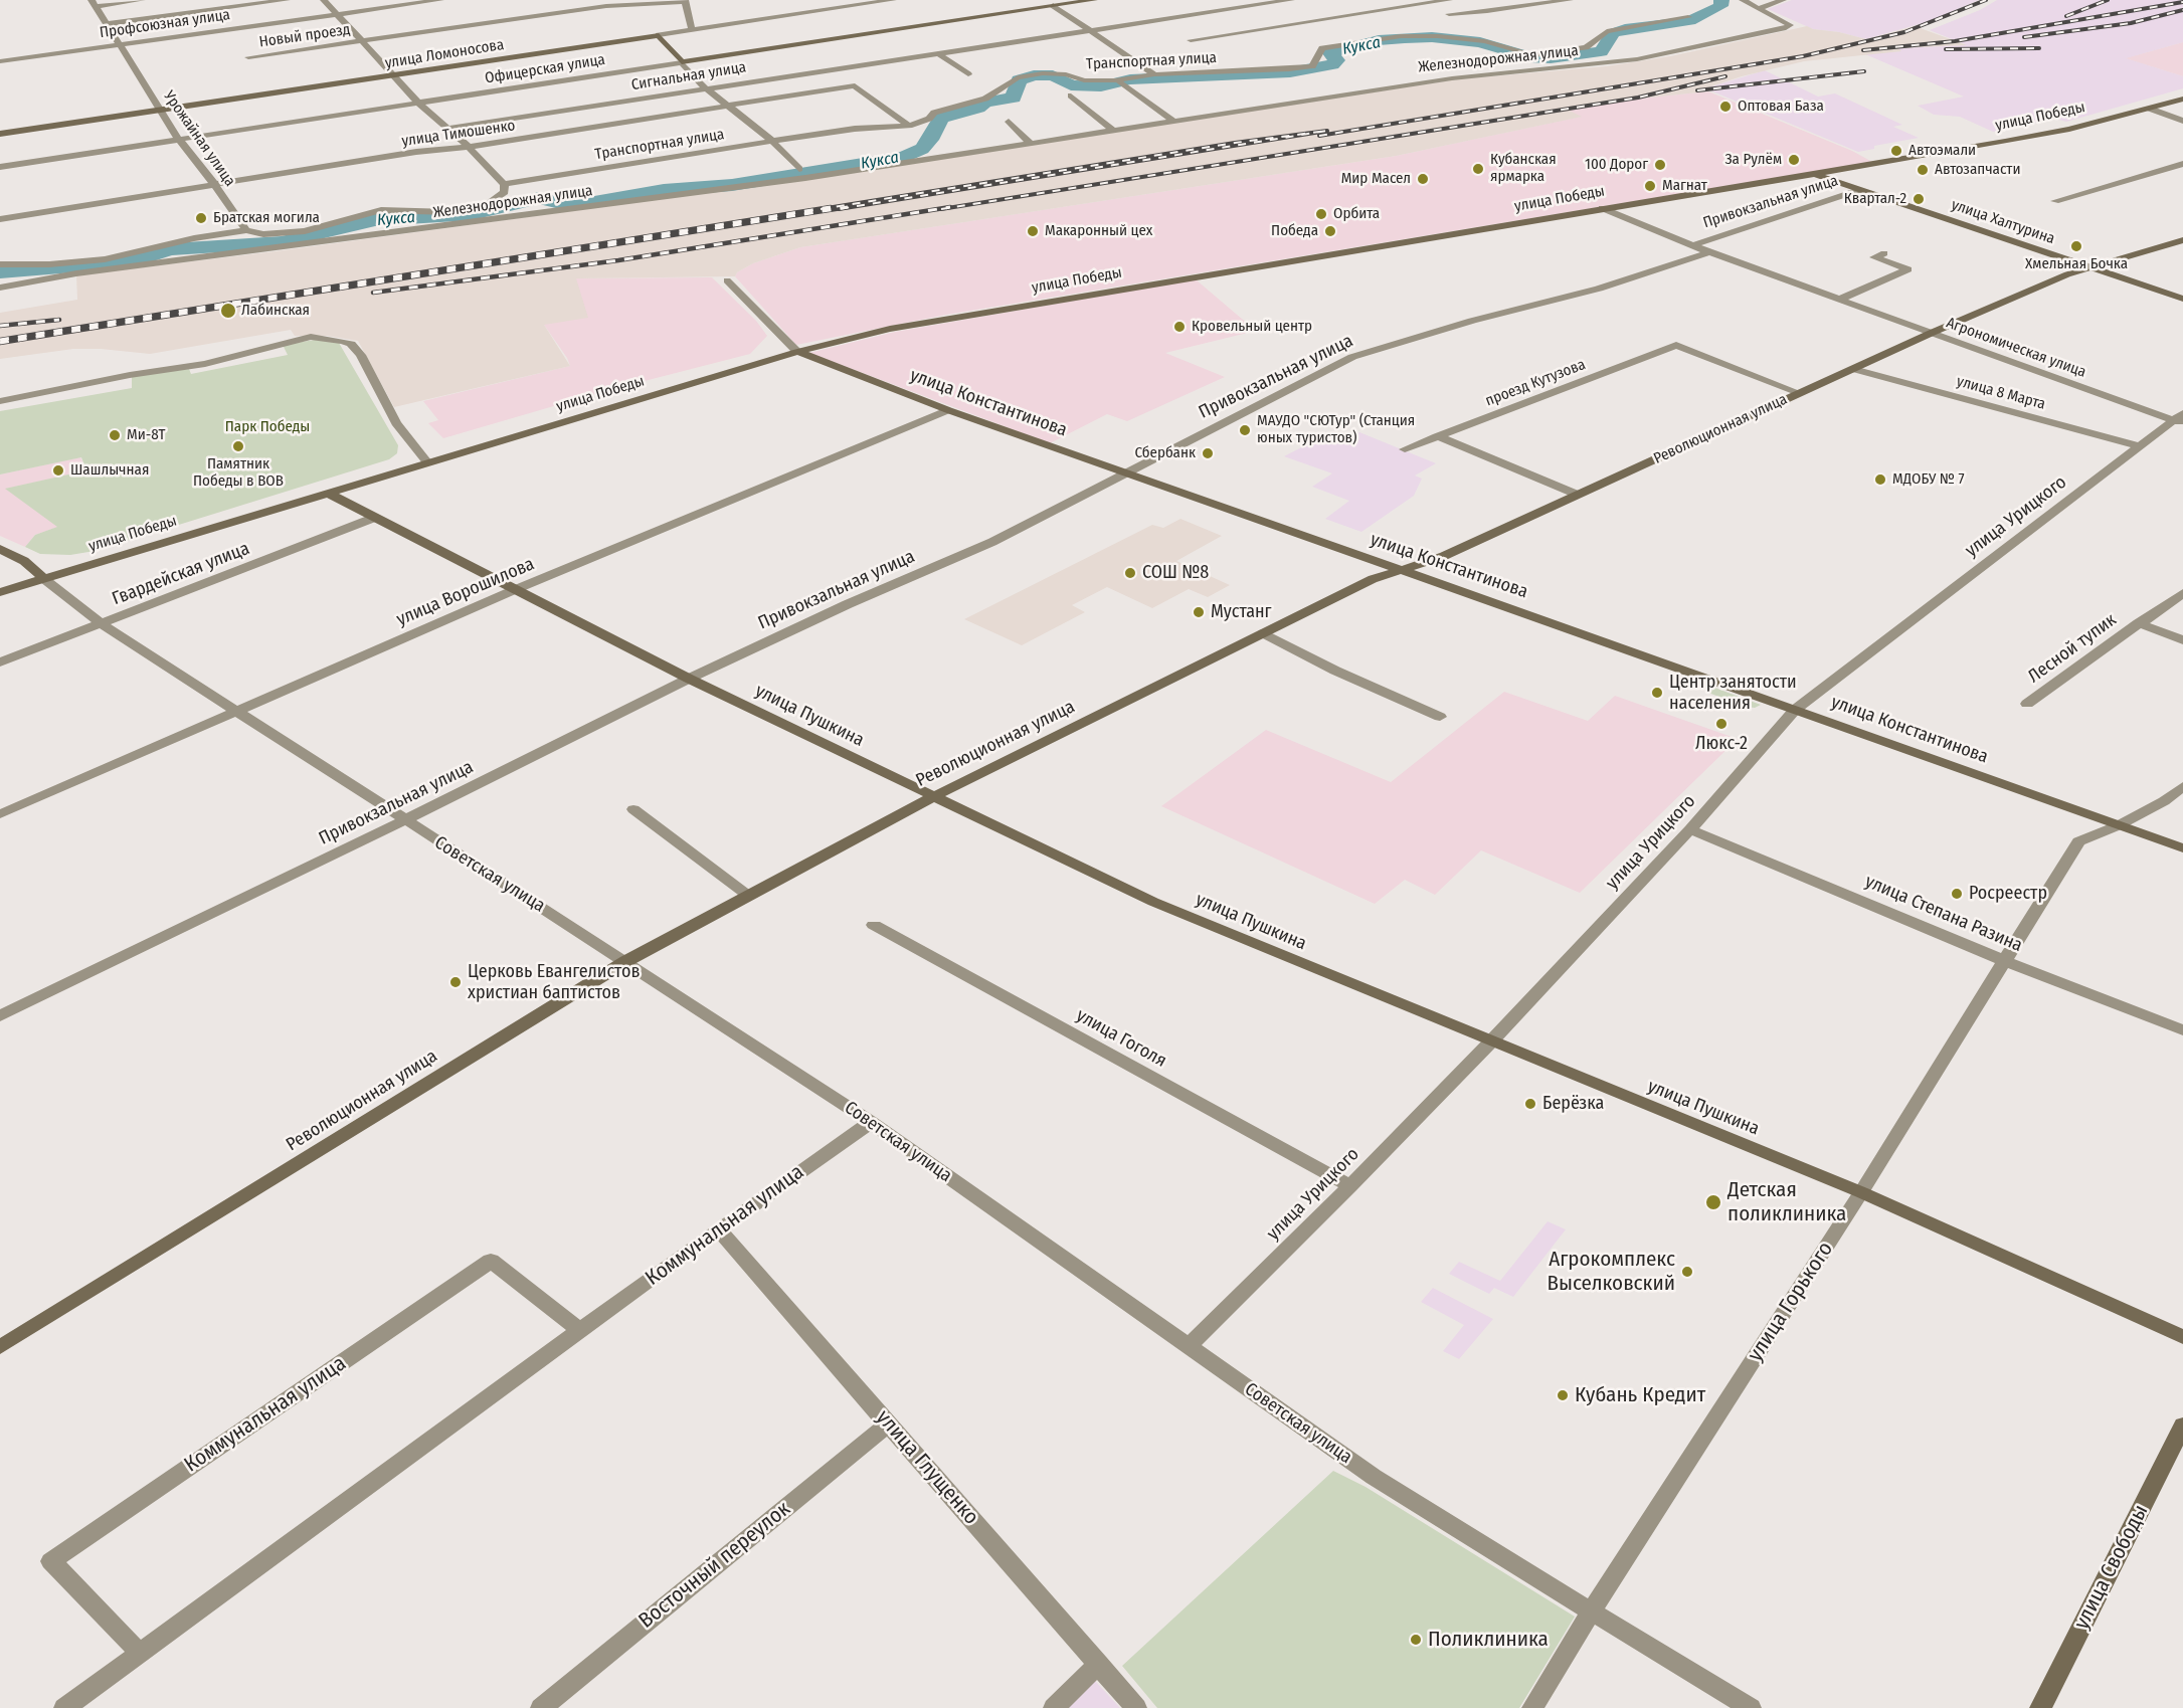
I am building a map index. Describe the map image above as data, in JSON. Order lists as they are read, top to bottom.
{
  "streets": {
    "street": [
      "Профсоюзная улица",
      "Новый проезд",
      "улица Ломоносова",
      "Железнодорожная улица",
      "Транспортная улица",
      "Офицерская улица",
      "Сигнальная улица",
      "улица Победы",
      "улица Тимошенко",
      "Урожайная улица",
      "Привокзальная улица",
      "улица Халтурина",
      "Агрономическая улица",
      "проезд Кутузова",
      "улица 8 Марта",
      "улица Константинова",
      "Революционная улица",
      "улица Урицкого",
      "Гвардейская улица",
      "улица Ворошилова",
      "Лесной тупик",
      "улица Пушкина",
      "Советская улица",
      "улица Степана Разина",
      "улица Гоголя",
      "Коммунальная улица",
      "улица Горького",
      "улица Глущенко",
      "Восточный переулок",
      "улица Свободы"
    ]
  },
  "crossings": [
    ["Профсоюзная улица", "Урожайная улица"],
    ["улица Ломоносова", "Урожайная улица"],
    ["Железнодорожная улица", "Транспортная улица"],
    ["Железнодорожная улица", "Урожайная улица"],
    ["Транспортная улица", "улица Тимошенко"],
    ["Офицерская улица", "Урожайная улица"],
    ["улица Победы", "улица Халтурина"],
    ["улица Победы", "Агрономическая улица"],
    ["улица Победы", "улица Константинова"],
    ["улица Победы", "улица Пушкина"],
    ["улица Победы", "Советская улица"],
    ["улица Тимошенко", "Урожайная улица"],
    ["Привокзальная улица", "улица Халтурина"],
    ["Привокзальная улица", "Агрономическая улица"],
    ["Привокзальная улица", "улица Константинова"],
    ["Привокзальная улица", "улица Пушкина"],
    ["Привокзальная улица", "Советская улица"],
    ["улица Халтурина", "Революционная улица"],
    ["Агрономическая улица", "Революционная улица"],
    ["Агрономическая улица", "улица Урицкого"],
    ["проезд Кутузова", "Революционная улица"],
    ["улица 8 Марта", "Революционная улица"],
    ["улица 8 Марта", "улица Урицкого"],
    ["улица Константинова", "Революционная улица"],
    ["улица Константинова", "улица Урицкого"],
    ["улица Константинова", "улица Ворошилова"],
    ["улица Константинова", "улица Горького"],
    ["Революционная улица", "улица Пушкина"],
    ["Революционная улица", "Советская улица"],
    ["улица Урицкого", "улица Пушкина"],
    ["улица Урицкого", "Советская улица"],
    ["улица Урицкого", "улица Степана Разина"],
    ["улица Урицкого", "улица Гоголя"],
    ["Гвардейская улица", "улица Пушкина"],
    ["Гвардейская улица", "Советская улица"],
    ["улица Ворошилова", "улица Пушкина"],
    ["улица Ворошилова", "Советская улица"],
    ["улица Пушкина", "улица Горького"],
    ["Советская улица", "Коммунальная улица"],
    ["Советская улица", "улица Горького"],
    ["улица Степана Разина", "улица Горького"],
    ["Коммунальная улица", "улица Глущенко"],
    ["улица Глущенко", "Восточный переулок"]
  ],
  "water": ["Кукса"],
  "parks": ["Парк Победы"],
  "places": [
    "Оптовая База",
    "Автоэмали",
    "За Рулём",
    "100 Дорог",
    "Кубанская ярмарка",
    "Автозапчасти",
    "Мир Масел",
    "Магнат",
    "Квартал-2",
    "Орбита",
    "Братская могила",
    "Макаронный цех",
    "Победа",
    "Хмельная Бочка",
    "Лабинская",
    "Кровельный центр",
    "МАУДО \"СЮТур\" (Станция юных туристов)",
    "Ми-8Т",
    "Памятник Победы в ВОВ",
    "Сбербанк",
    "Шашлычная",
    "МДОБУ № 7",
    "СОШ №8",
    "Мустанг",
    "Центр занятости населения",
    "Люкс-2",
    "Росреестр",
    "Церковь Евангелистов христиан баптистов",
    "Берёзка",
    "Детская поликлиника",
    "Агрокомплекс Выселковский",
    "Кубань Кредит",
    "Поликлиника"
  ]
}
